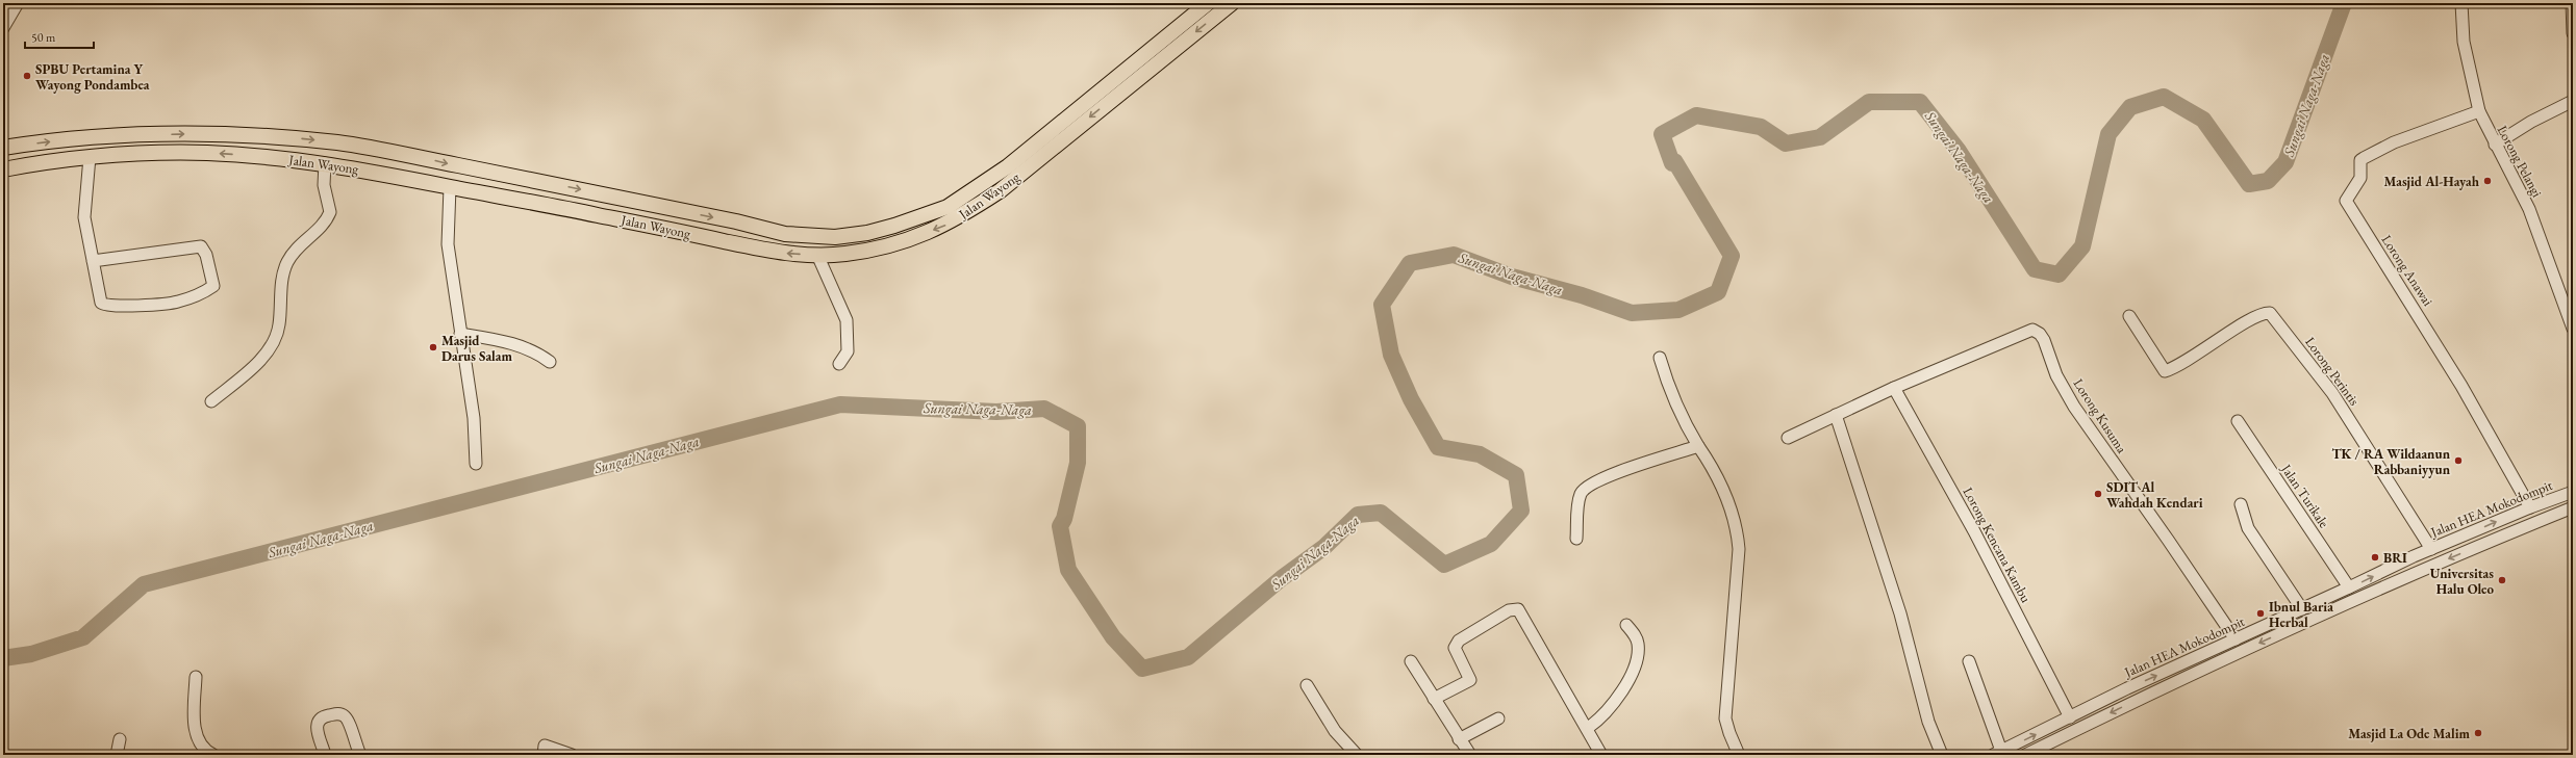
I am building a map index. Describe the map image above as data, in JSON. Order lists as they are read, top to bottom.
{
  "streets": {
    "main road": ["Jalan Wayong"],
    "street": [
      "Lorong Pelangi",
      "Lorong Anawai",
      "Lorong Perintis",
      "Lorong Kusuma",
      "Jalan Turikale",
      "Jalan HEA Mokodompit",
      "Lorong Kencana Kambu"
    ]
  },
  "crossings": [
    ["Lorong Pelangi", "Lorong Anawai"],
    ["Lorong Anawai", "Jalan HEA Mokodompit"],
    ["Lorong Perintis", "Jalan HEA Mokodompit"],
    ["Lorong Kusuma", "Jalan HEA Mokodompit"],
    ["Lorong Kusuma", "Lorong Kencana Kambu"],
    ["Jalan Turikale", "Jalan HEA Mokodompit"],
    ["Jalan HEA Mokodompit", "Lorong Kencana Kambu"]
  ],
  "water": ["Sungai Naga-Naga"],
  "places": [
    "SPBU Pertamina Y Wayong Pondambea",
    "Masjid Al-Hayah",
    "Masjid Darus Salam",
    "TK / RA Wildaanun Rabbaniyyun",
    "SDIT Al Wahdah Kendari",
    "BRI",
    "Universitas Halu Oleo",
    "Ibnul Baria Herbal",
    "Masjid La Ode Malim"
  ],
  "scale_bar": "50 m"
}
